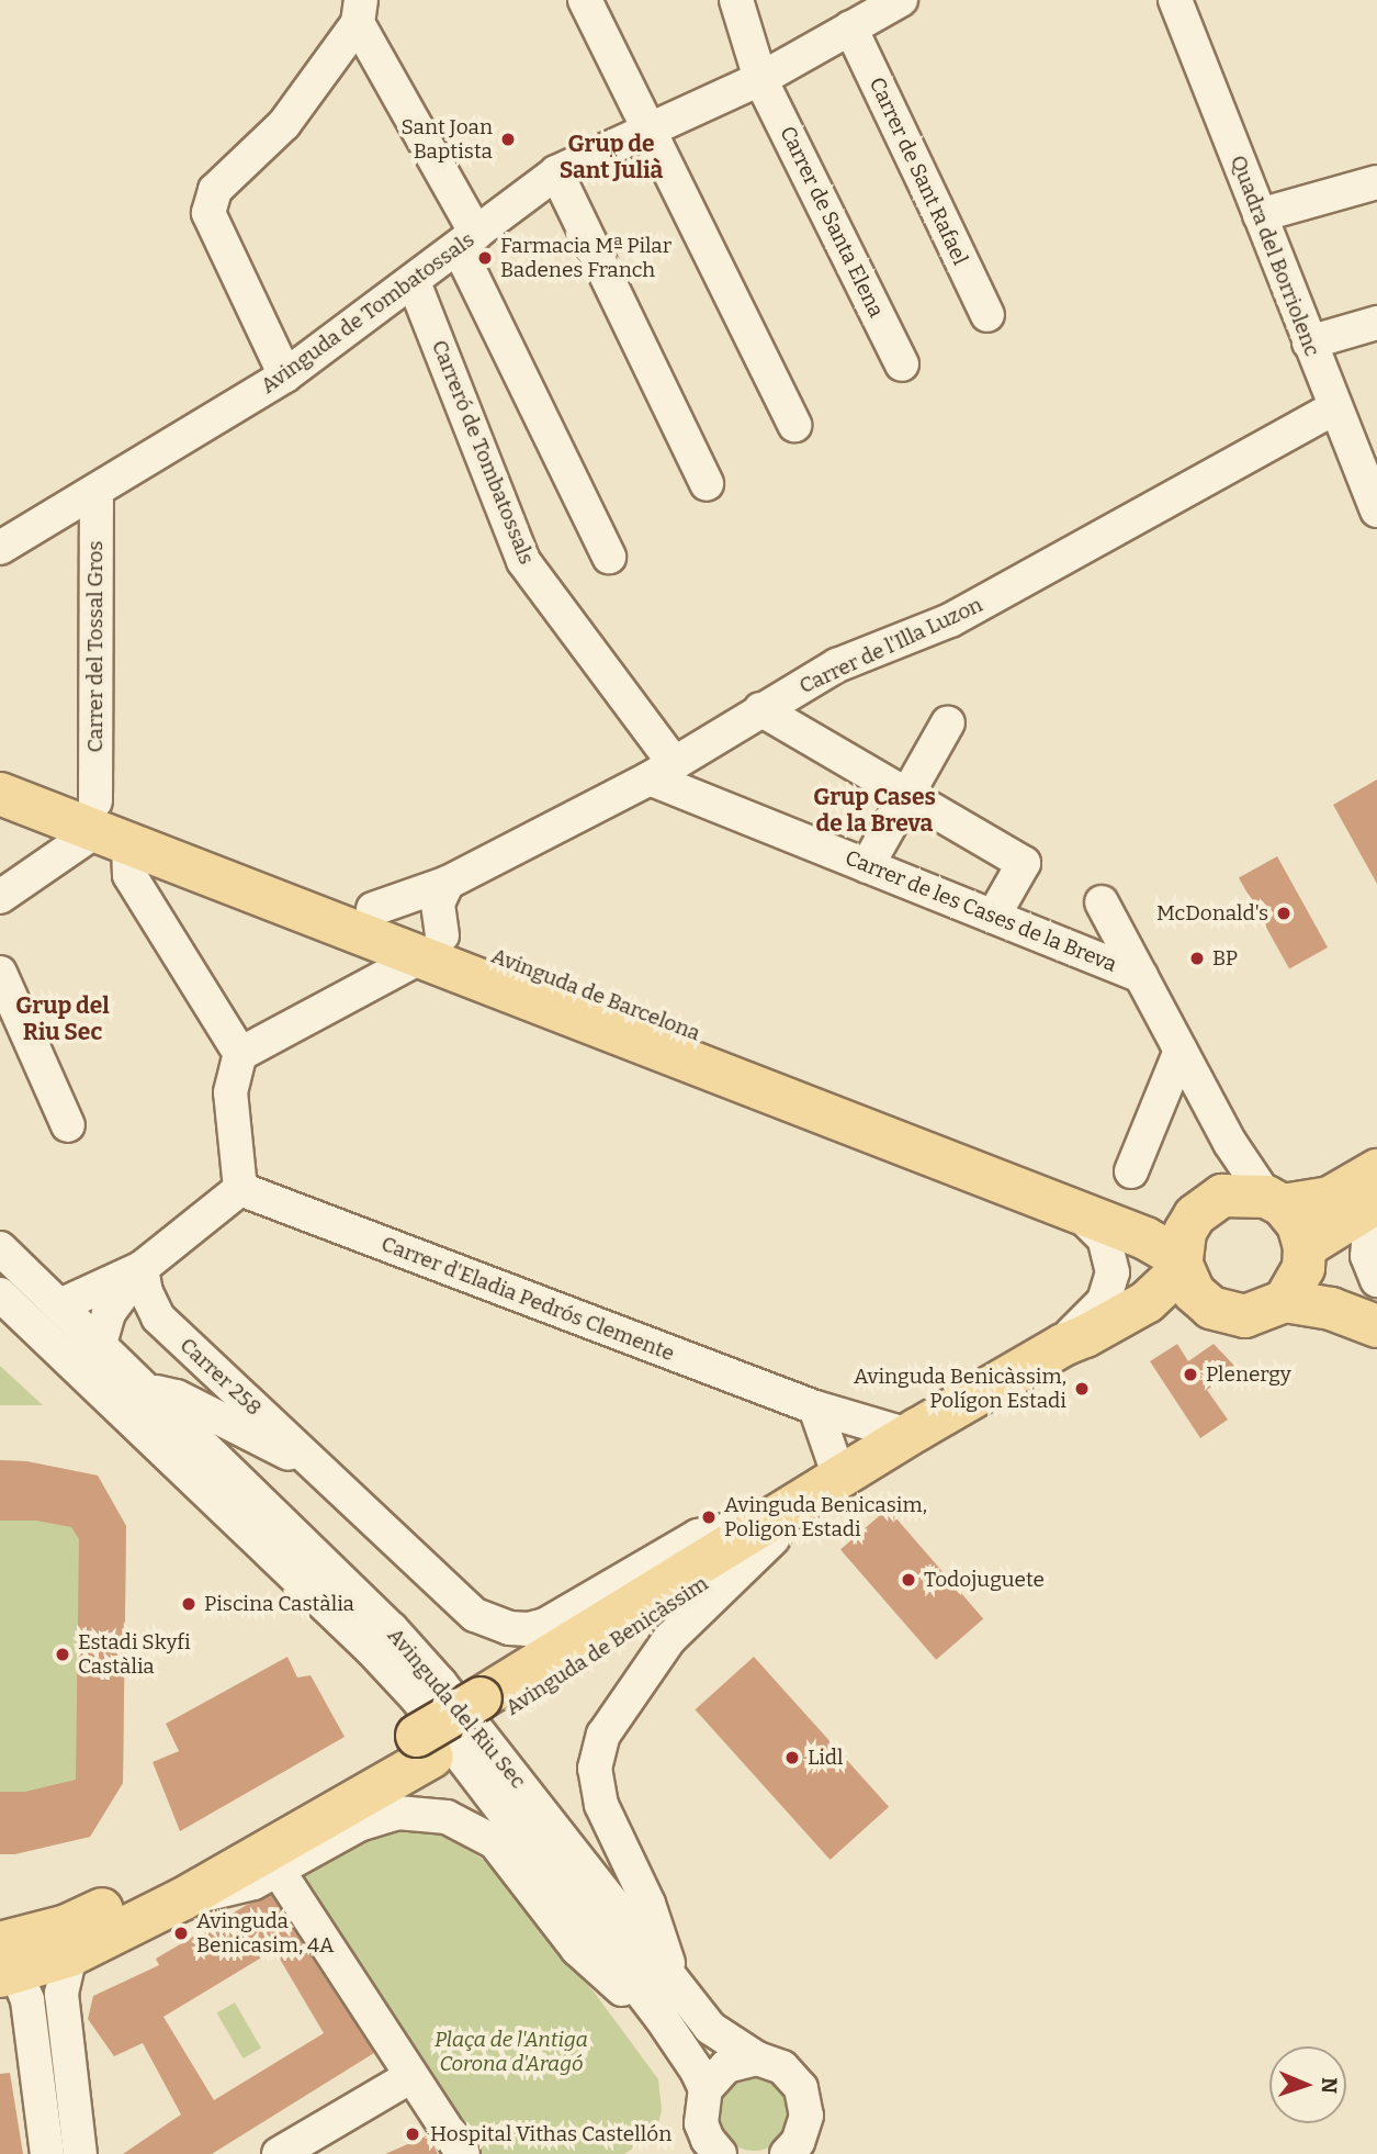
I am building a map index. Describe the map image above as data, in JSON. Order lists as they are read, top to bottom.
{
  "streets": {
    "main road": ["Avinguda de Barcelona", "Avinguda de Benicàssim"],
    "street": [
      "Carrer de Sant Rafael",
      "Carrer de Santa Elena",
      "Quadra del Borriolenc",
      "Avinguda de Tombatossals",
      "Carreró de Tombatossals",
      "Carrer de l'Illa Luzon",
      "Carrer del Tossal Gros",
      "Carrer de les Cases de la Breva",
      "Carrer d'Eladia Pedrós Clemente",
      "Carrer 258",
      "Avinguda del Riu Sec"
    ]
  },
  "crossings": [
    ["Carrer de Sant Rafael", "Avinguda de Tombatossals"],
    ["Carrer de Santa Elena", "Avinguda de Tombatossals"],
    ["Quadra del Borriolenc", "Carrer de l'Illa Luzon"],
    ["Avinguda de Tombatossals", "Carreró de Tombatossals"],
    ["Avinguda de Tombatossals", "Carrer del Tossal Gros"],
    ["Carreró de Tombatossals", "Carrer de l'Illa Luzon"],
    ["Carreró de Tombatossals", "Carrer de les Cases de la Breva"],
    ["Carrer de l'Illa Luzon", "Carrer de les Cases de la Breva"],
    ["Carrer de l'Illa Luzon", "Avinguda de Barcelona"],
    ["Carrer del Tossal Gros", "Avinguda de Barcelona"],
    ["Carrer de les Cases de la Breva", "Avinguda de Barcelona"],
    ["Carrer de les Cases de la Breva", "Avinguda de Benicàssim"],
    ["Avinguda de Barcelona", "Avinguda de Benicàssim"],
    ["Carrer d'Eladia Pedrós Clemente", "Avinguda de Benicàssim"],
    ["Carrer 258", "Avinguda de Benicàssim"],
    ["Carrer 258", "Avinguda del Riu Sec"]
  ],
  "districts": ["Grup de Sant Julià", "Grup Cases de la Breva", "Grup del Riu Sec"],
  "parks": ["Plaça de l'Antiga Corona d'Aragó"],
  "places": [
    "Sant Joan Baptista",
    "Farmacia Mª Pilar Badenes Franch",
    "McDonald's",
    "BP",
    "Plenergy",
    "Avinguda Benicàssim, Polígon Estadi",
    "Avinguda Benicasim, Poligon Estadi",
    "Todojuguete",
    "Piscina Castàlia",
    "Estadi Skyfi Castàlia",
    "Lidl",
    "Avinguda Benicasim, 4A",
    "Hospital Vithas Castellón"
  ],
  "north": "right"
}
